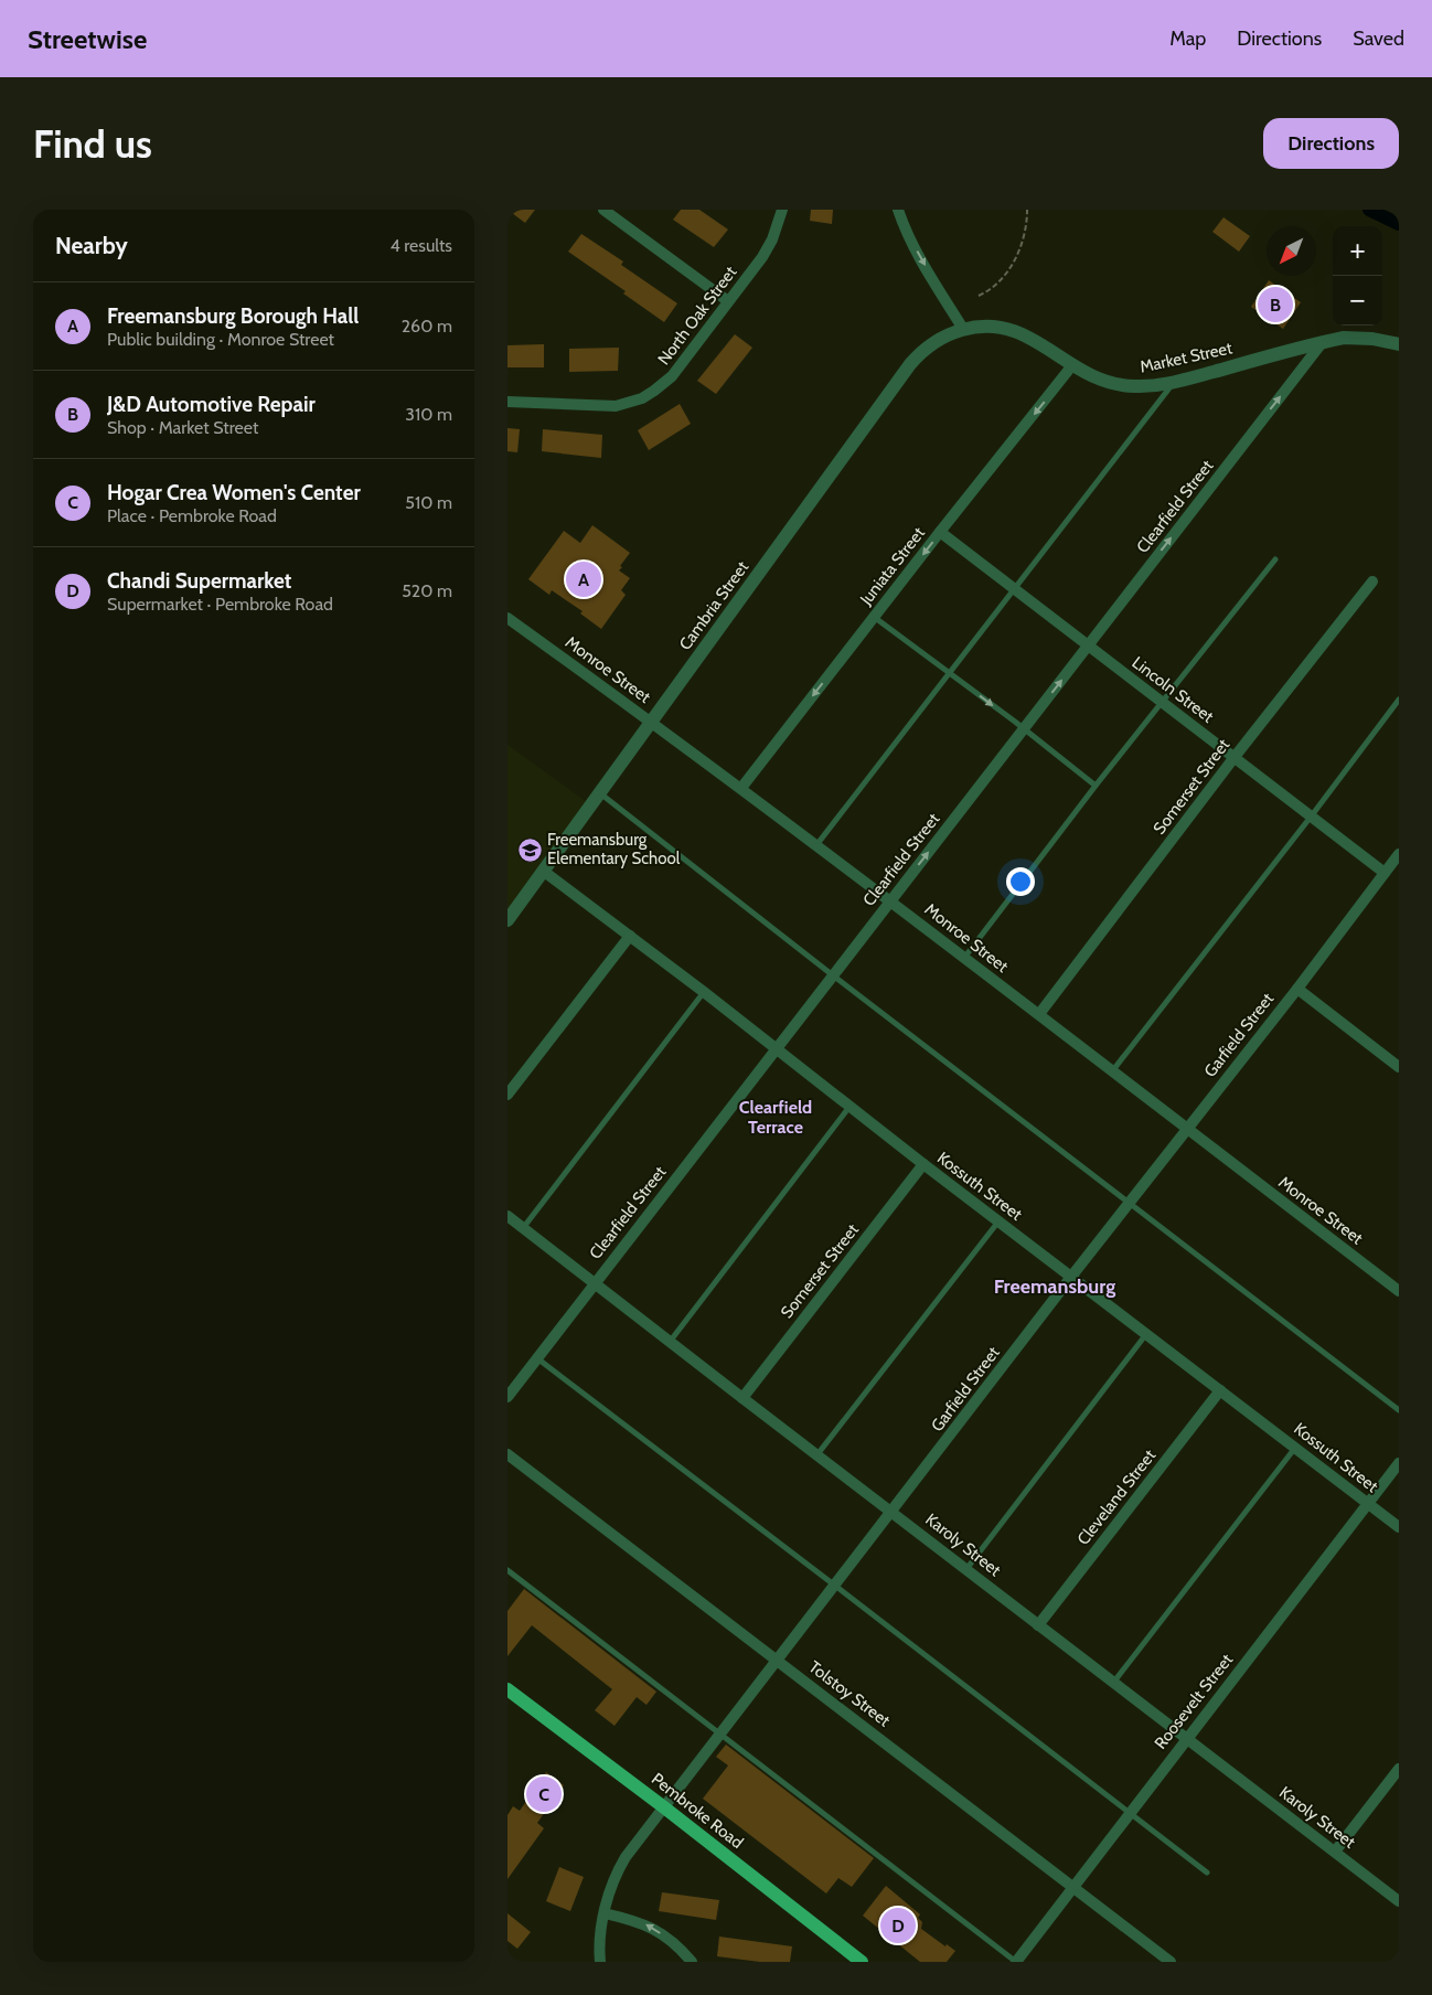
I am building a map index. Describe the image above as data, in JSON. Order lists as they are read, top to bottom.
{
  "streets": {
    "main road": ["Pembroke Road"],
    "street": [
      "North Oak Street",
      "Market Street",
      "Clearfield Street",
      "Juniata Street",
      "Cambria Street",
      "Monroe Street",
      "Lincoln Street",
      "Somerset Street",
      "Garfield Street",
      "Kossuth Street",
      "Cleveland Street",
      "Karoly Street",
      "Tolstoy Street",
      "Roosevelt Street"
    ]
  },
  "crossings": [
    ["Market Street", "Clearfield Street"],
    ["Market Street", "Juniata Street"],
    ["Market Street", "Cambria Street"],
    ["Clearfield Street", "Monroe Street"],
    ["Clearfield Street", "Lincoln Street"],
    ["Clearfield Street", "Kossuth Street"],
    ["Clearfield Street", "Karoly Street"],
    ["Juniata Street", "Monroe Street"],
    ["Juniata Street", "Lincoln Street"],
    ["Cambria Street", "Monroe Street"],
    ["Cambria Street", "Kossuth Street"],
    ["Monroe Street", "Somerset Street"],
    ["Monroe Street", "Garfield Street"],
    ["Lincoln Street", "Somerset Street"],
    ["Lincoln Street", "Garfield Street"],
    ["Somerset Street", "Kossuth Street"],
    ["Somerset Street", "Karoly Street"],
    ["Garfield Street", "Kossuth Street"],
    ["Garfield Street", "Karoly Street"],
    ["Garfield Street", "Tolstoy Street"],
    ["Garfield Street", "Pembroke Road"],
    ["Kossuth Street", "Cleveland Street"],
    ["Kossuth Street", "Roosevelt Street"],
    ["Cleveland Street", "Karoly Street"],
    ["Karoly Street", "Roosevelt Street"],
    ["Tolstoy Street", "Roosevelt Street"]
  ],
  "one_way": ["Clearfield Street", "Juniata Street"],
  "districts": ["Clearfield Terrace", "Freemansburg"],
  "places": {
    "school or university": ["Freemansburg Elementary School"]
  },
  "north": "bottom left",
  "page": {
    "header": "Streetwise",
    "nav": ["Map", "Directions", "Saved"],
    "buttons": "Directions",
    "title": "Find us",
    "heading": ["Nearby", "4 results"],
    "map_buttons": ["+", "−"],
    "list": [
      {
        "mark": "A",
        "name": "Freemansburg Borough Hall",
        "note": "Public building · Monroe Street",
        "value": "260 m"
      },
      {
        "mark": "B",
        "name": "J&D Automotive Repair",
        "note": "Shop · Market Street",
        "value": "310 m"
      },
      {
        "mark": "C",
        "name": "Hogar Crea Women's Center",
        "note": "Place · Pembroke Road",
        "value": "510 m"
      },
      {
        "mark": "D",
        "name": "Chandi Supermarket",
        "note": "Supermarket · Pembroke Road",
        "value": "520 m"
      }
    ],
    "pins": [
      "B",
      "A",
      "C",
      "D"
    ]
  }
}
